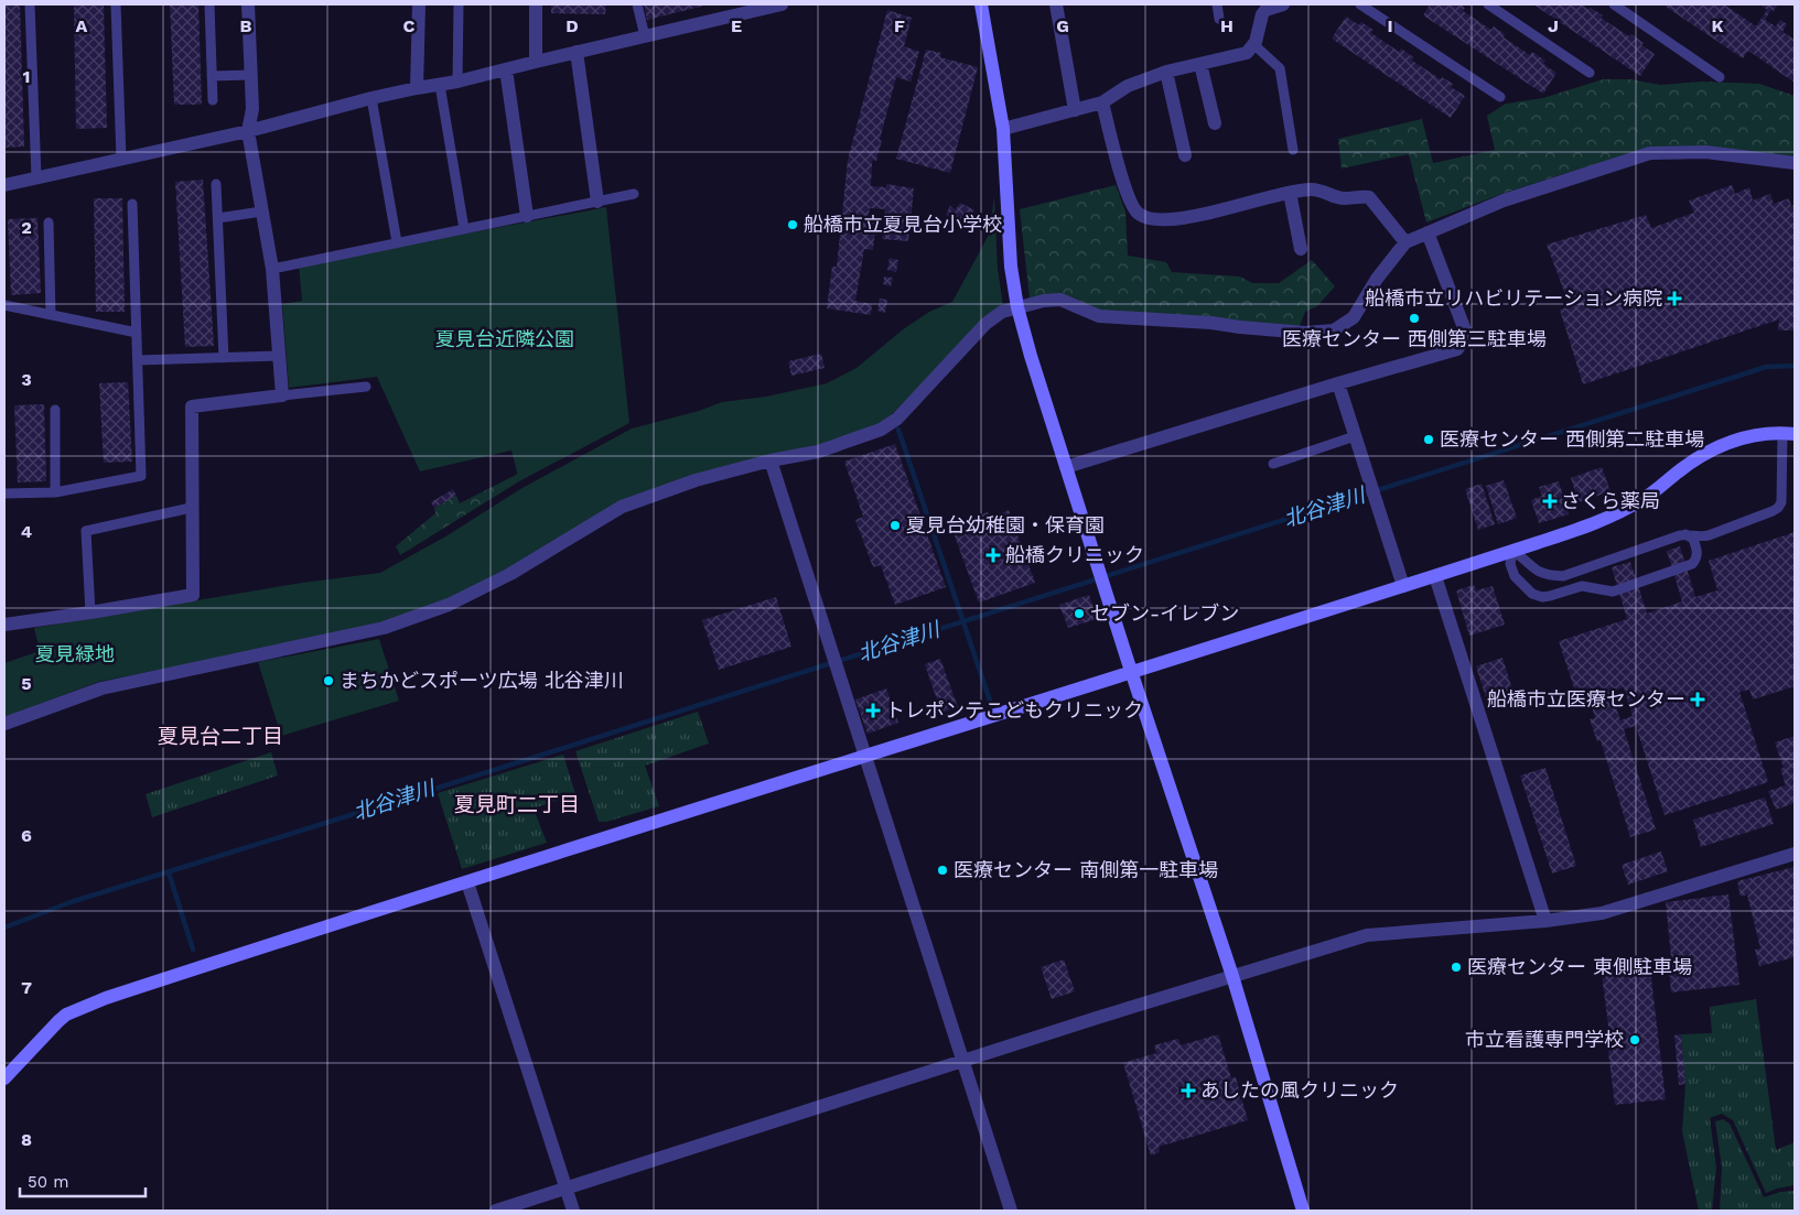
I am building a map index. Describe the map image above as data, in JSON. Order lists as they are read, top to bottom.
{
  "districts": ["夏見台二丁目", "夏見町二丁目"],
  "water": ["北谷津川"],
  "parks": ["夏見台近隣公園", "夏見緑地"],
  "places": {
    "other": [
      "船橋市立夏見台小学校",
      "医療センター 西側第三駐車場",
      "医療センター 西側第二駐車場",
      "夏見台幼稚園・保育園",
      "セブン-イレブン",
      "まちかどスポーツ広場 北谷津川",
      "医療センター 南側第一駐車場",
      "医療センター 東側駐車場",
      "市立看護専門学校"
    ],
    "health": [
      "船橋市立リハビリテーション病院",
      "さくら薬局",
      "船橋クリニック",
      "船橋市立医療センター",
      "トレポンテこどもクリニック",
      "あしたの風クリニック"
    ]
  },
  "scale_bar": "50 m",
  "grid": {
    "columns": [
      "A",
      "B",
      "C",
      "D",
      "E",
      "F",
      "G",
      "H",
      "I",
      "J",
      "K"
    ],
    "rows": [
      "1",
      "2",
      "3",
      "4",
      "5",
      "6",
      "7",
      "8"
    ]
  }
}
